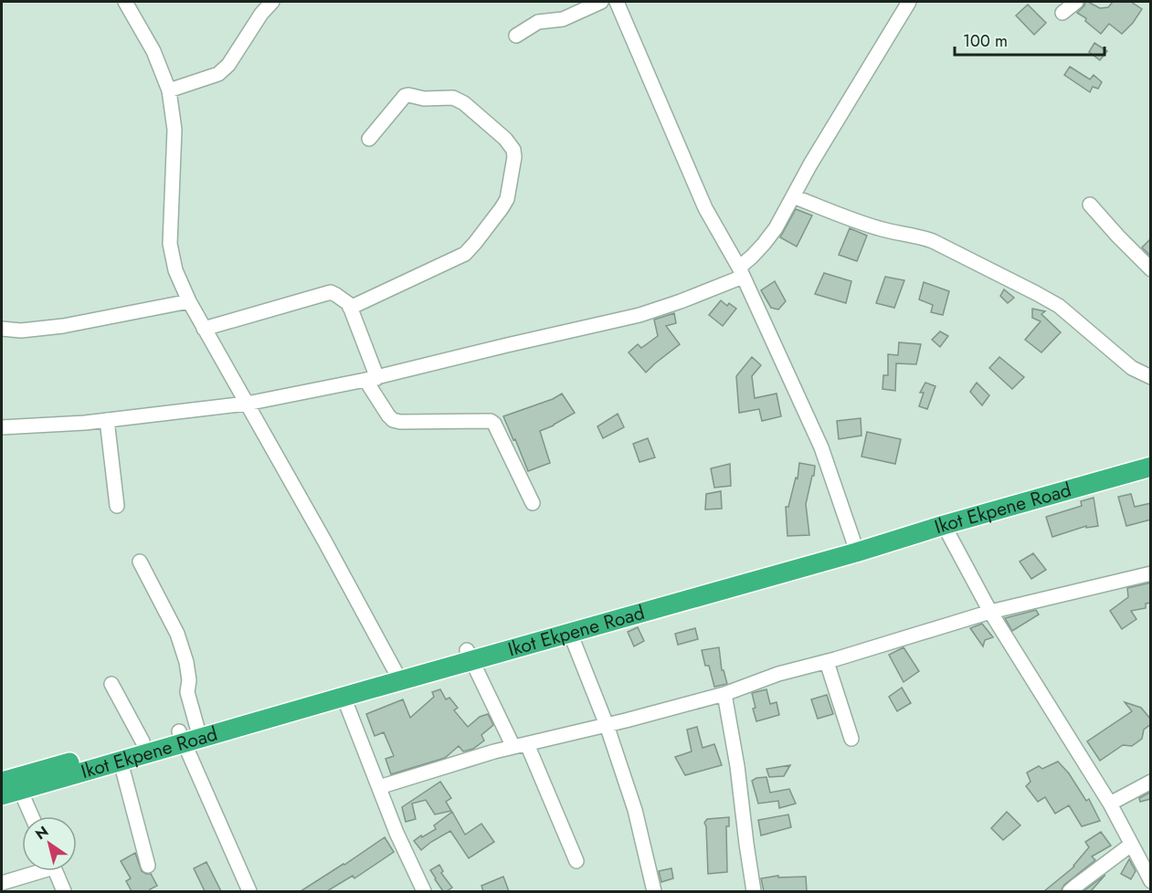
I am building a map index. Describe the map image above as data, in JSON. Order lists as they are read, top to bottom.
{
  "streets": {
    "highway": ["Ikot Ekpene Road"]
  },
  "scale_bar": "100 m",
  "north": "top left"
}
